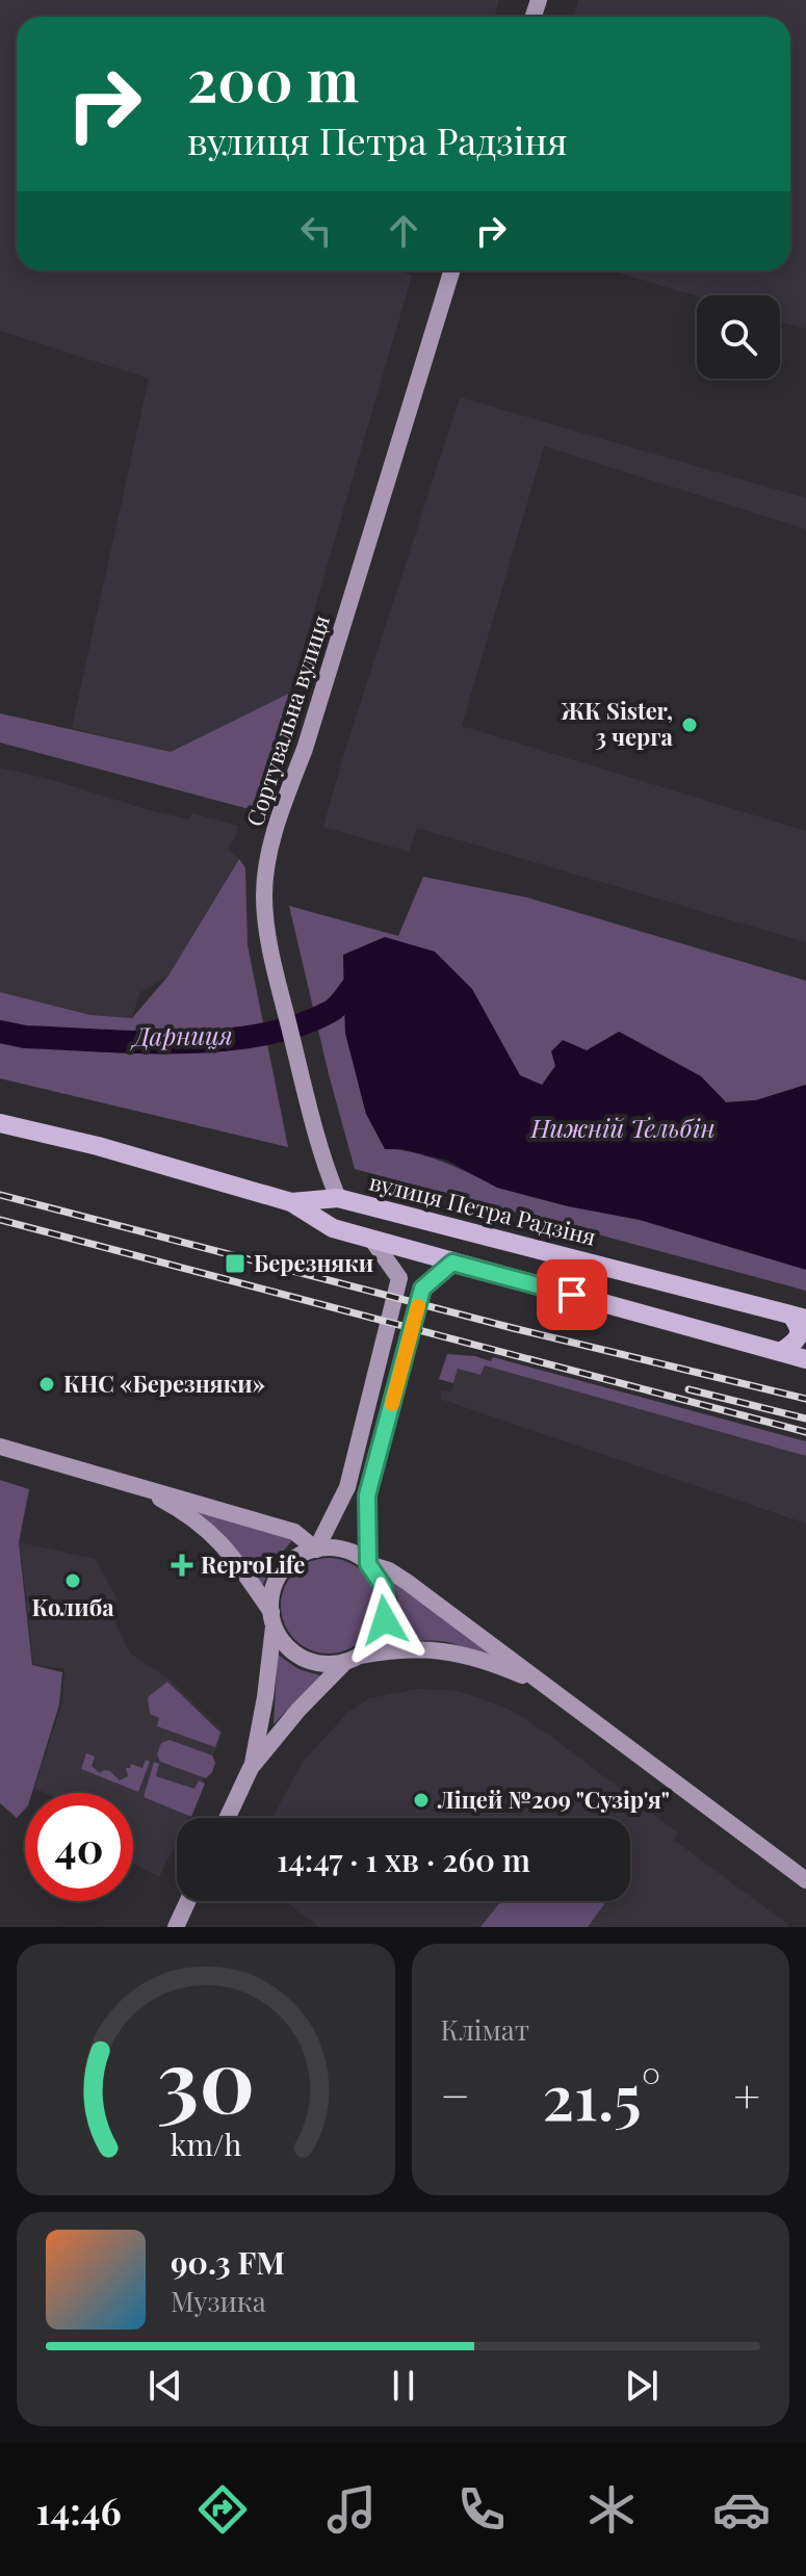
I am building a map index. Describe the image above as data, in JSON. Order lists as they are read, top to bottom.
{
  "streets": {
    "main road": ["вулиця Петра Радзіня"],
    "street": ["Сортувальна вулиця"]
  },
  "crossings": [
    ["Сортувальна вулиця", "вулиця Петра Радзіня"]
  ],
  "water": ["Дарниця", "Нижній Тельбін"],
  "places": {
    "other": [
      "ЖК Sister, 3 черга",
      "КНС «Березняки»",
      "Колиба",
      "Ліцей №209 \"Сузір'я\""
    ],
    "transit": ["Березняки"],
    "health": ["ReproLife"]
  },
  "page": {
    "turn": ["200 m", "вулиця Петра Радзіня"],
    "limit": "40",
    "trip": "14:47 · 1 хв · 260 m",
    "tile": "Клімат",
    "heat": ["−", "21.5°", "+"],
    "song": ["90.3 FM", "Музика"],
    "tabs": "14:46",
    "gauge": ["30", "km/h"]
  }
}
